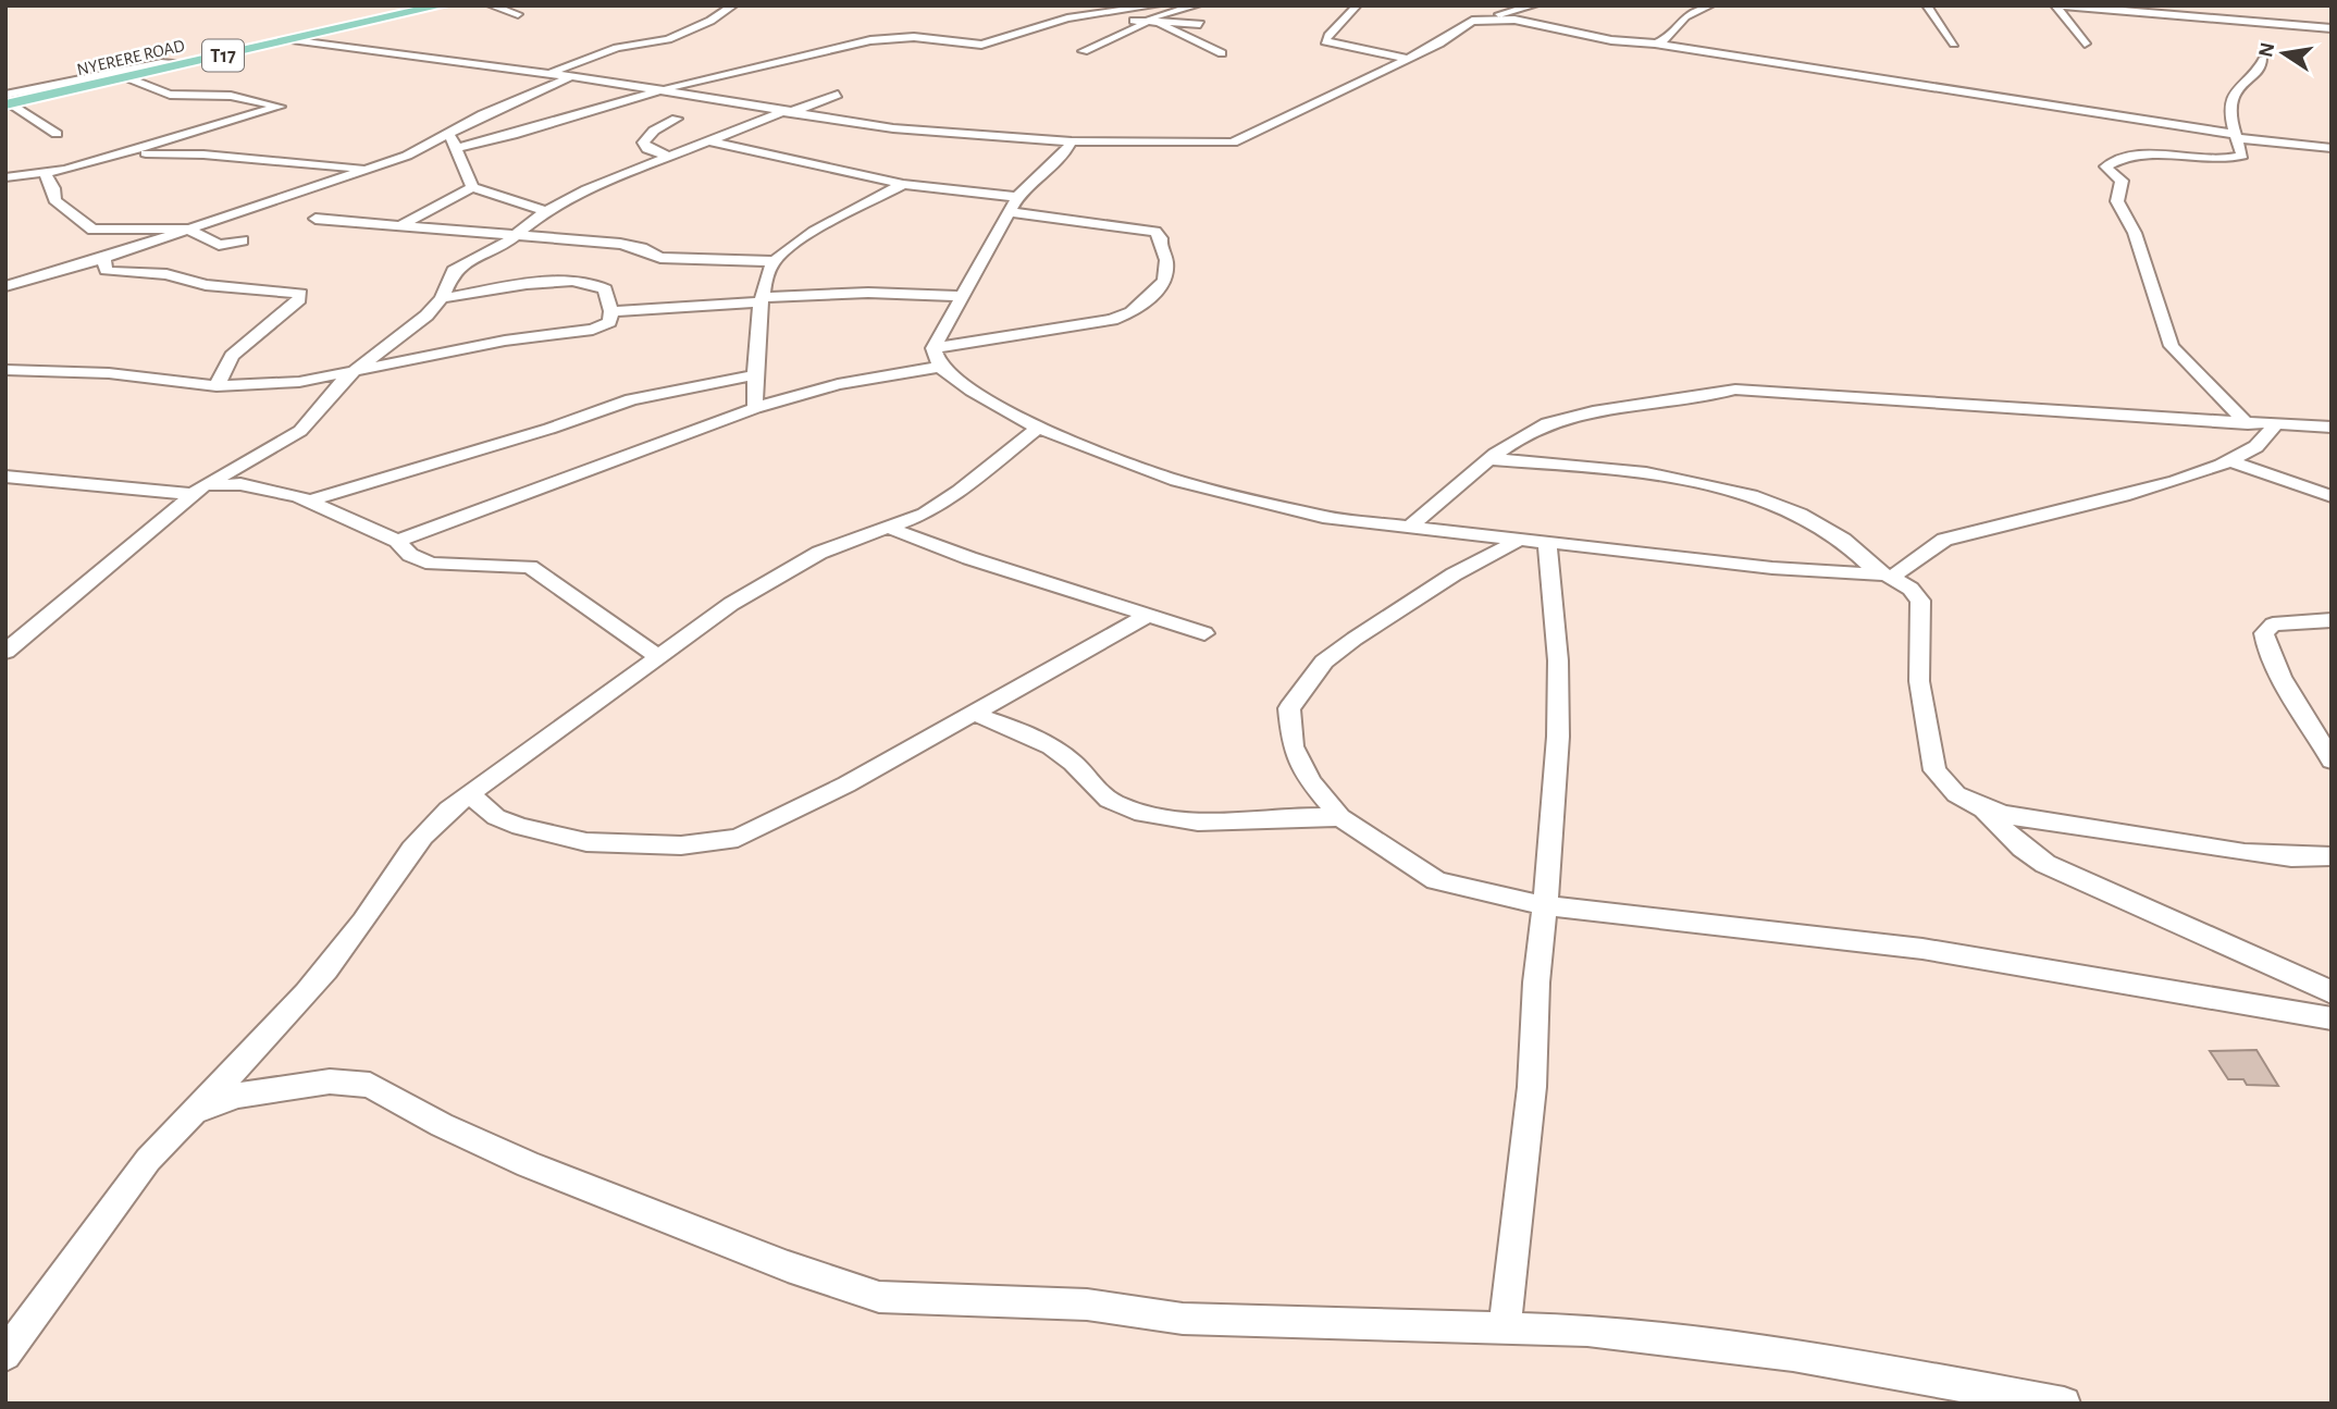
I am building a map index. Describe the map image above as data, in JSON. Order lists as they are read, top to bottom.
{
  "streets": {
    "main road": ["T17", "NYERERE ROAD"]
  },
  "north": "left"
}
